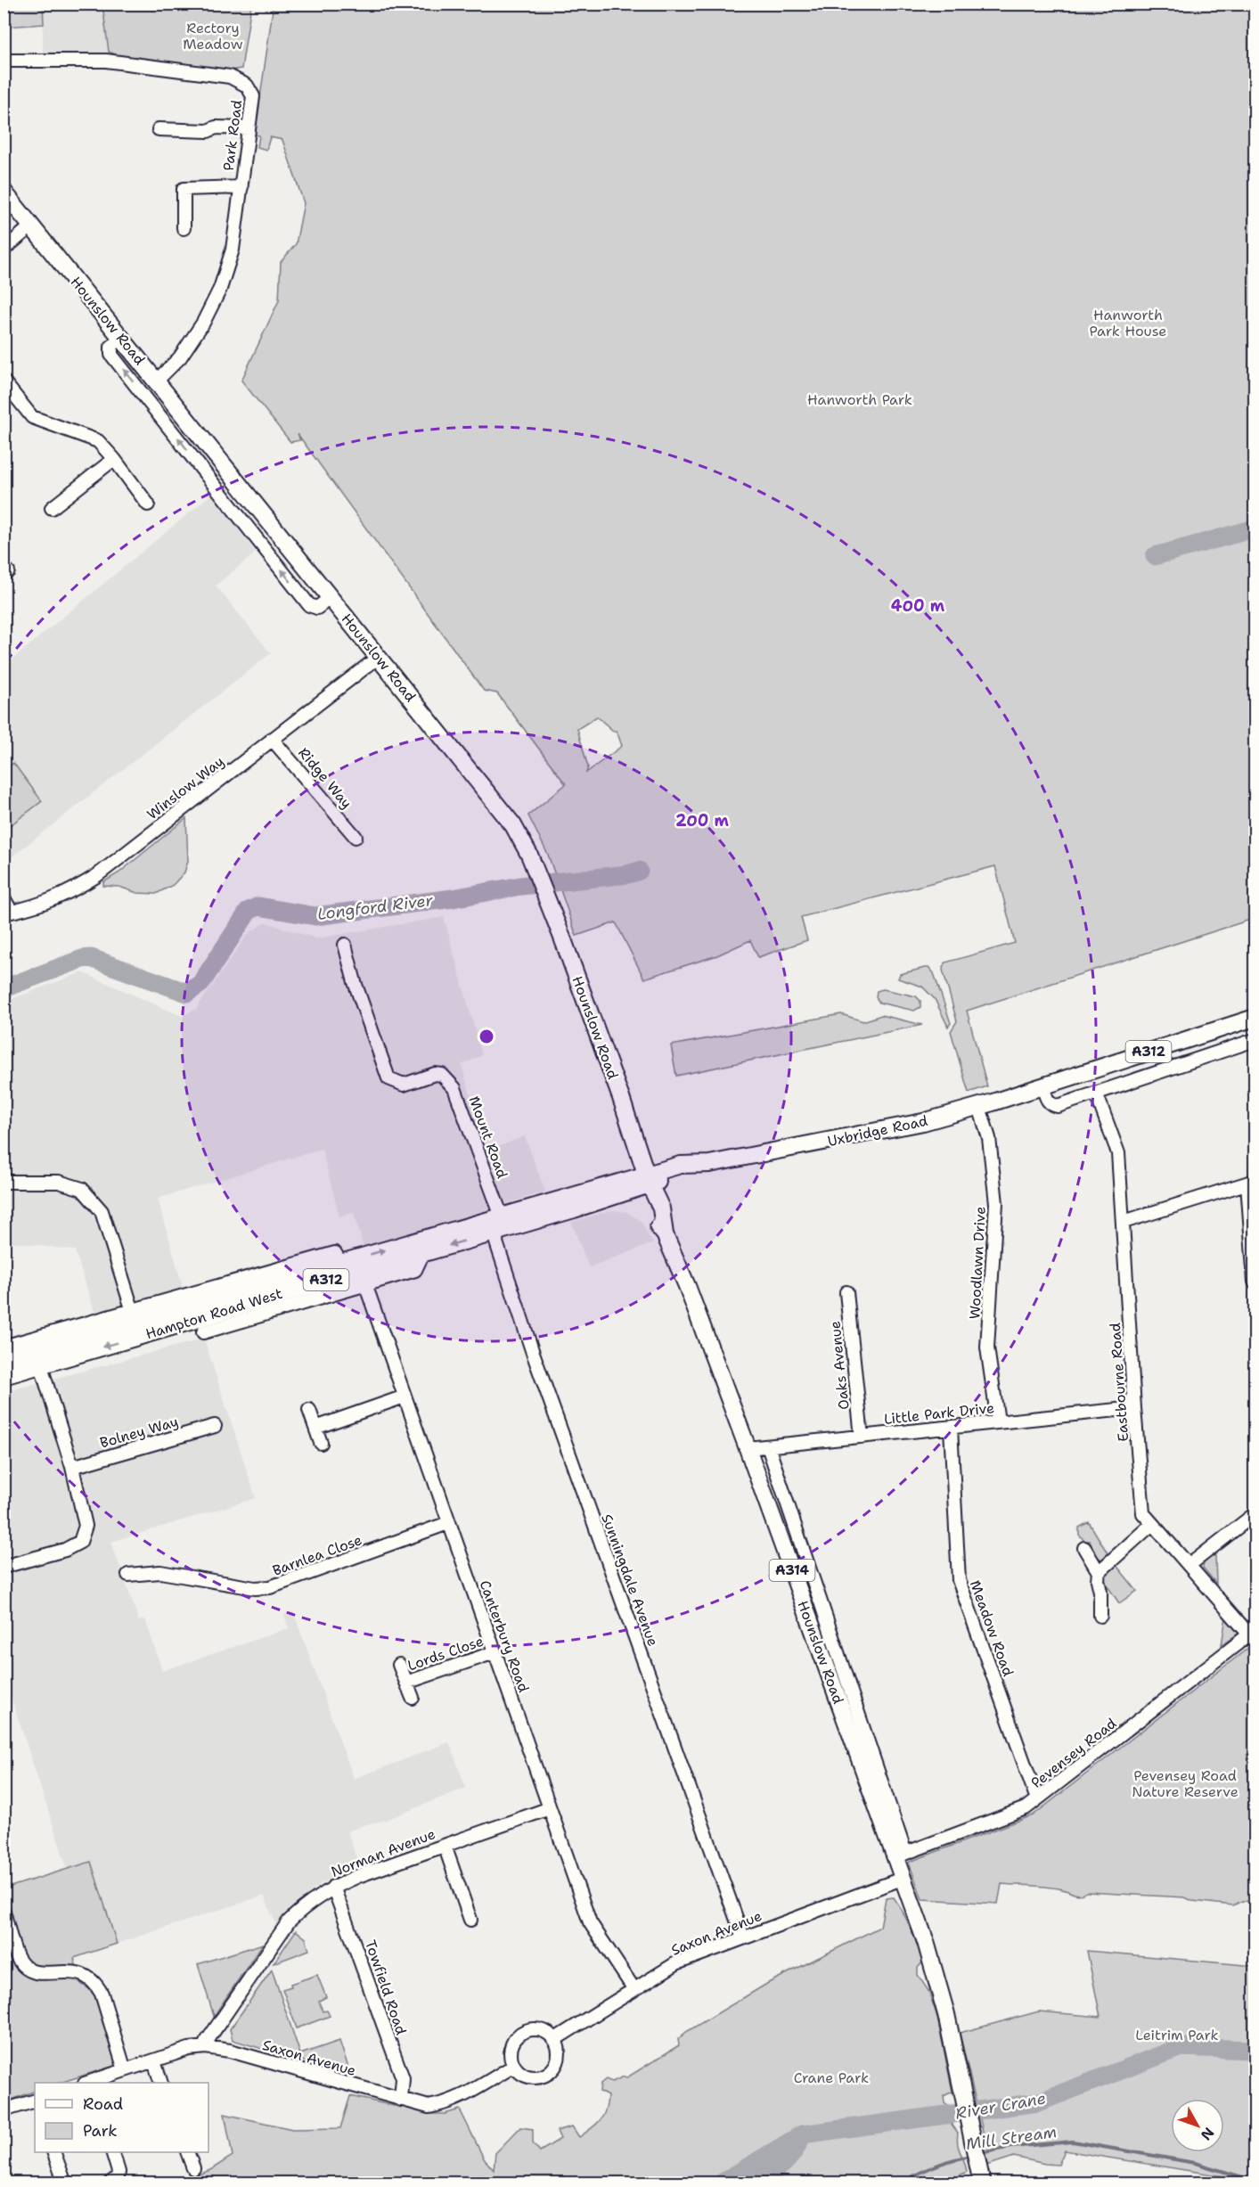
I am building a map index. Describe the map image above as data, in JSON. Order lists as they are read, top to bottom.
{
  "streets": {
    "main road": [
      "Hounslow Road",
      "A312",
      "Uxbridge Road",
      "Hampton Road West",
      "A314"
    ],
    "street": [
      "Park Road",
      "Ridge Way",
      "Winslow Way",
      "Mount Road",
      "Woodlawn Drive",
      "Oaks Avenue",
      "Eastbourne Road",
      "Little Park Drive",
      "Bolney Way",
      "Barnlea Close",
      "Sunningdale Avenue",
      "Meadow Road",
      "Canterbury Road",
      "Lords Close",
      "Pevensey Road",
      "Norman Avenue",
      "Saxon Avenue",
      "Towfield Road"
    ]
  },
  "crossings": [
    ["Park Road", "Hounslow Road"],
    ["Hounslow Road", "Winslow Way"],
    ["Hounslow Road", "Uxbridge Road"],
    ["Hounslow Road", "Hampton Road West"],
    ["Hounslow Road", "Little Park Drive"],
    ["Hounslow Road", "Pevensey Road"],
    ["Hounslow Road", "Saxon Avenue"],
    ["Ridge Way", "Winslow Way"],
    ["Uxbridge Road", "Woodlawn Drive"],
    ["Uxbridge Road", "Hampton Road West"],
    ["Mount Road", "Hampton Road West"],
    ["Mount Road", "Sunningdale Avenue"],
    ["Woodlawn Drive", "Little Park Drive"],
    ["Hampton Road West", "Sunningdale Avenue"],
    ["Hampton Road West", "Canterbury Road"],
    ["Oaks Avenue", "Little Park Drive"],
    ["Eastbourne Road", "Little Park Drive"],
    ["Eastbourne Road", "Pevensey Road"],
    ["Little Park Drive", "Meadow Road"],
    ["Barnlea Close", "Canterbury Road"],
    ["Sunningdale Avenue", "Saxon Avenue"],
    ["Meadow Road", "Pevensey Road"],
    ["Canterbury Road", "Lords Close"],
    ["Canterbury Road", "Norman Avenue"],
    ["Canterbury Road", "Saxon Avenue"],
    ["Norman Avenue", "Saxon Avenue"],
    ["Norman Avenue", "Towfield Road"],
    ["Saxon Avenue", "Towfield Road"]
  ],
  "water": ["Longford River", "River Crane", "Mill Stream"],
  "parks": [
    "Rectory Meadow",
    "Hanworth Park House",
    "Hanworth Park",
    "Pevensey Road Nature Reserve",
    "Leitrim Park",
    "Crane Park"
  ],
  "legend": ["Road", "Park"],
  "north": "bottom right",
  "rings": ["400 m", "200 m"]
}
